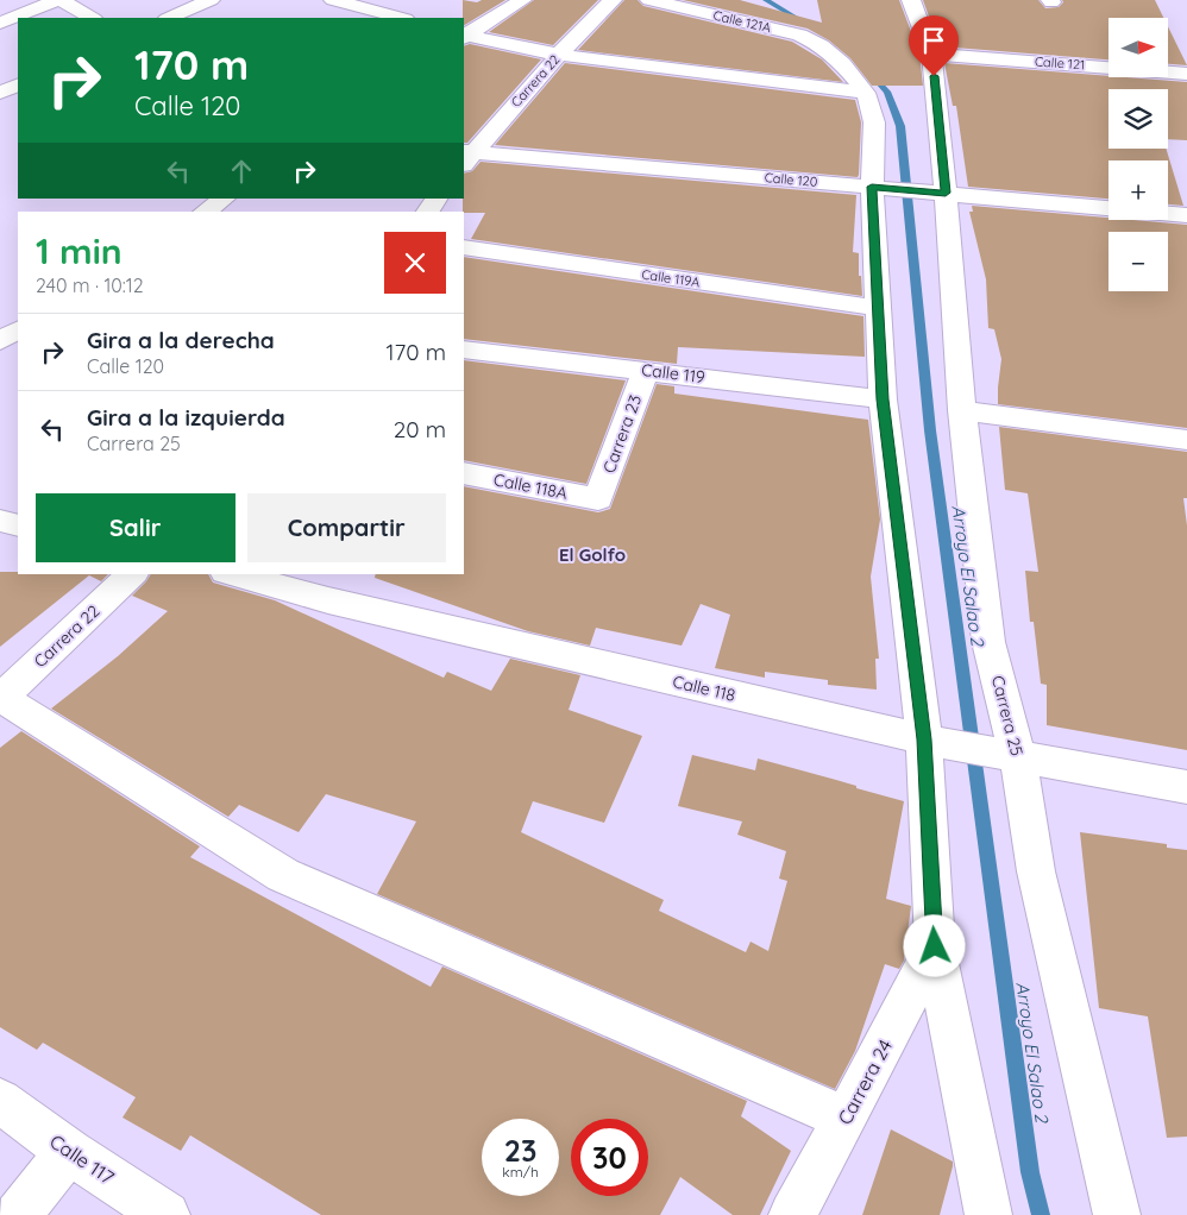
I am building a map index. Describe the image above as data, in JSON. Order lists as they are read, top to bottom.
{
  "streets": {
    "street": [
      "Calle 121A",
      "Calle 121",
      "Carrera 22",
      "Calle 120",
      "Calle 119A",
      "Calle 119",
      "Carrera 23",
      "Calle 118A",
      "Calle 118",
      "Carrera 25",
      "Carrera 24",
      "Calle 117"
    ]
  },
  "crossings": [
    ["Calle 121", "Carrera 25"],
    ["Carrera 22", "Calle 120"],
    ["Calle 120", "Carrera 25"],
    ["Calle 119", "Carrera 23"],
    ["Carrera 23", "Calle 118A"],
    ["Calle 118", "Carrera 25"]
  ],
  "districts": ["El Golfo"],
  "water": ["Arroyo El Salao 2"],
  "north": "right",
  "page": {
    "map_buttons": ["+", "−"],
    "turn": ["170 m", "Calle 120"],
    "heading": ["1 min", "240 m · 10:12"],
    "list": [
      {
        "name": "Gira a la derecha",
        "note": "Calle 120",
        "value": "170 m"
      },
      {
        "name": "Gira a la izquierda",
        "note": "Carrera 25",
        "value": "20 m"
      }
    ],
    "buttons": ["Salir", "Compartir"],
    "speed": "23 km/h",
    "limit": "30"
  }
}
